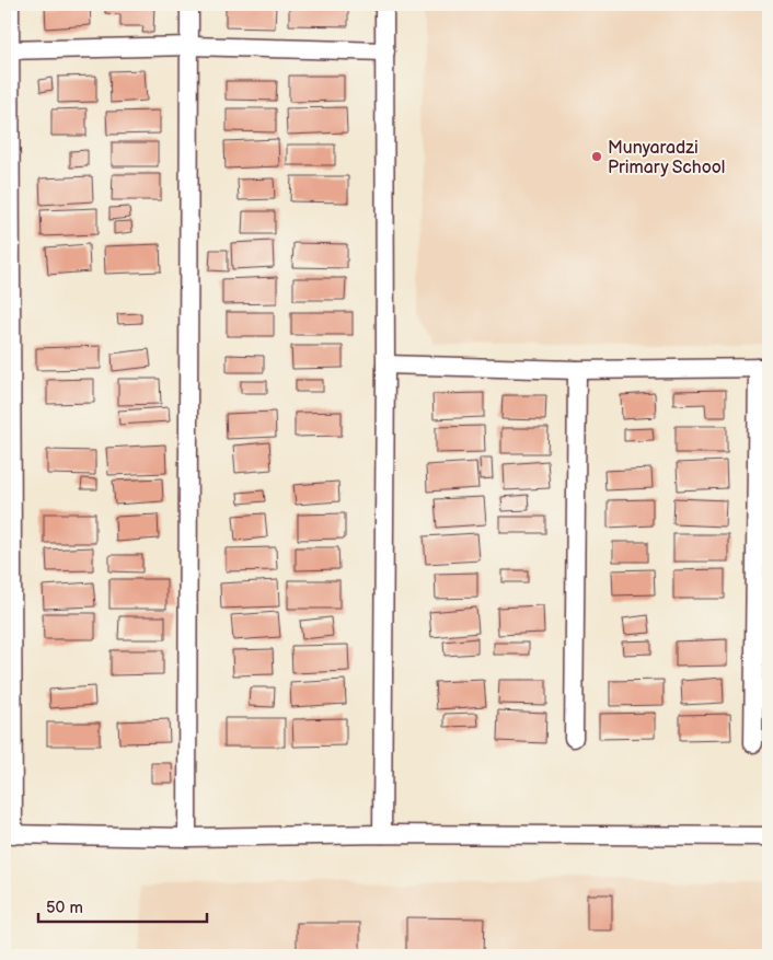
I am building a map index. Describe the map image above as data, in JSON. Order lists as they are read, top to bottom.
{
  "places": ["Munyaradzi Primary School"],
  "scale_bar": "50 m"
}
